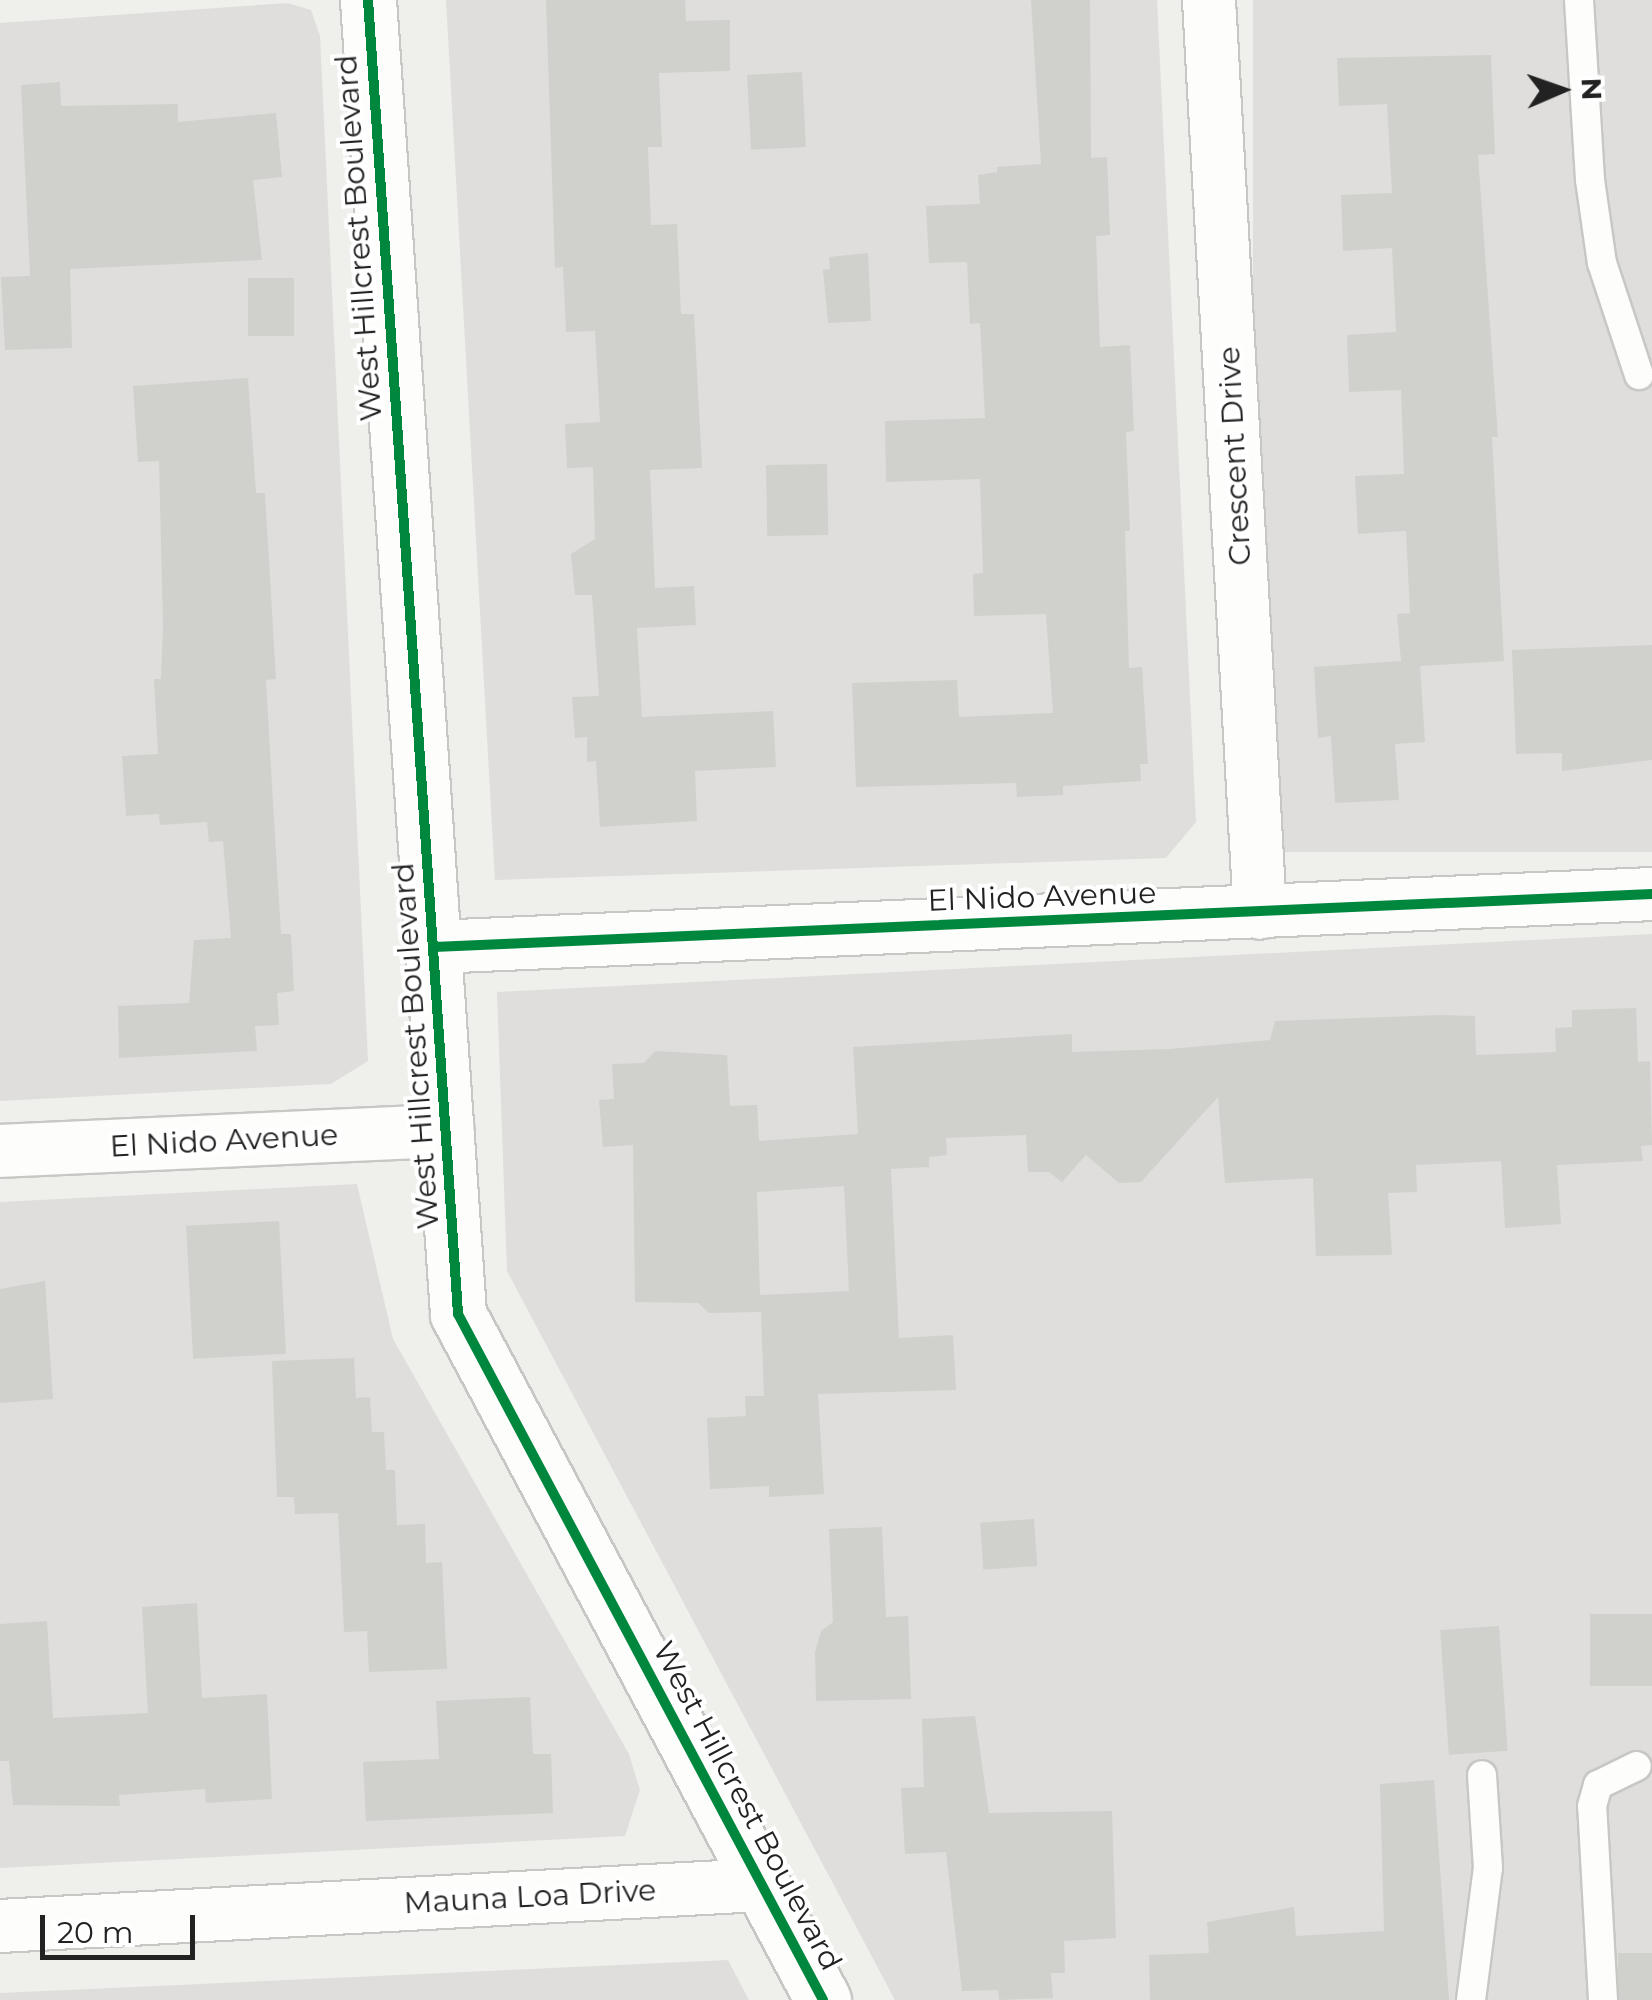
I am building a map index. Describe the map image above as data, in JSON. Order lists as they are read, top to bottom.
{
  "streets": {
    "street": [
      "West Hillcrest Boulevard",
      "Crescent Drive",
      "El Nido Avenue",
      "Mauna Loa Drive"
    ]
  },
  "crossings": [
    ["West Hillcrest Boulevard", "El Nido Avenue"],
    ["West Hillcrest Boulevard", "Mauna Loa Drive"],
    ["Crescent Drive", "El Nido Avenue"]
  ],
  "scale_bar": "20 m",
  "north": "right"
}
